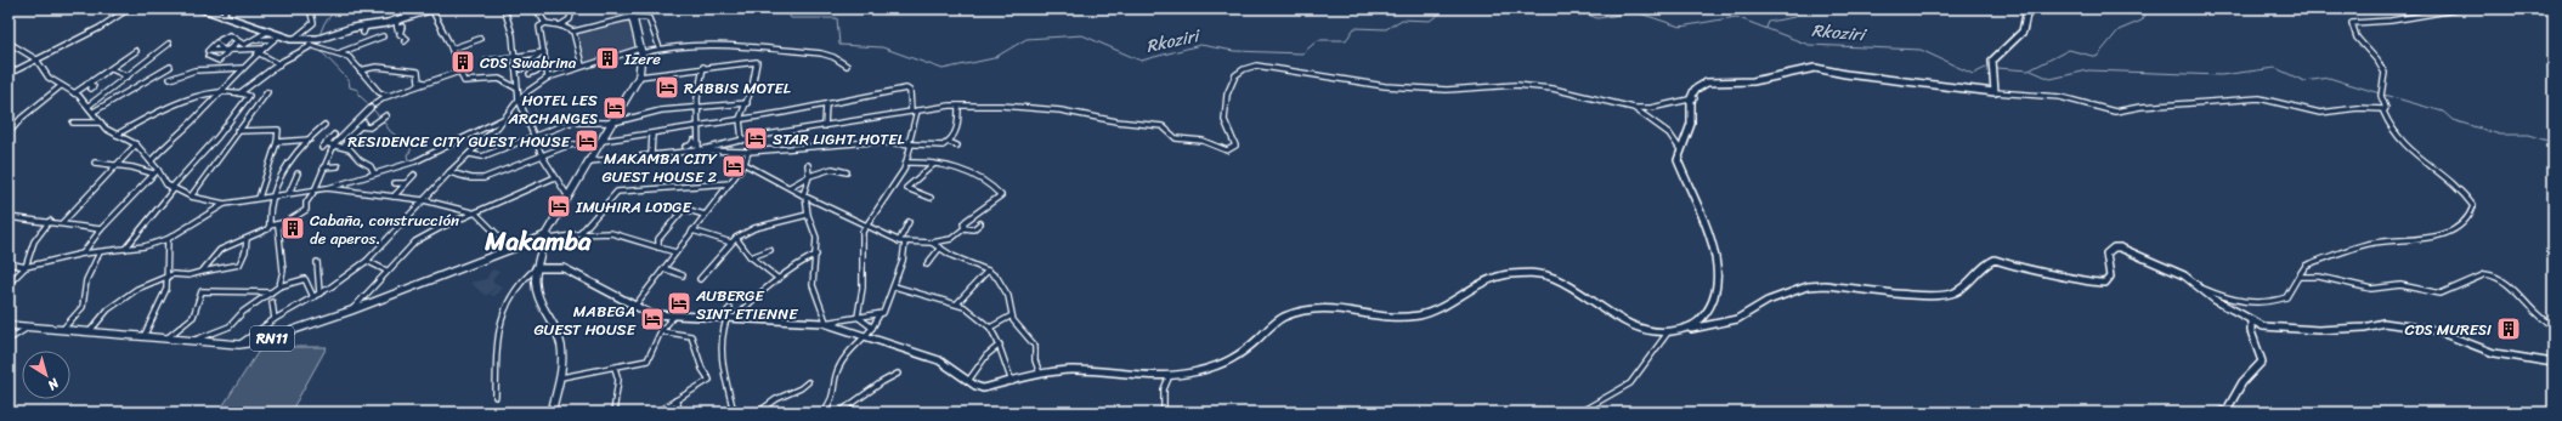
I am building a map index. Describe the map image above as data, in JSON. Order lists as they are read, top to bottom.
{
  "streets": {
    "main road": ["RN11"]
  },
  "districts": ["Makamba"],
  "water": ["Rkoziri"],
  "places": {
    "building": [
      "Izere",
      "CDS Swabrina",
      "Cabaña, construcción de aperos.",
      "CDS MURESI"
    ],
    "hotel": [
      "RABBIS MOTEL",
      "HOTEL LES ARCHANGES",
      "STAR LIGHT HOTEL",
      "RESIDENCE CITY GUEST HOUSE",
      "MAKAMBA CITY GUEST HOUSE 2",
      "IMUHIRA LODGE",
      "AUBERGE SINT ETIENNE",
      "MABEGA GUEST HOUSE"
    ]
  },
  "north": "bottom right"
}
